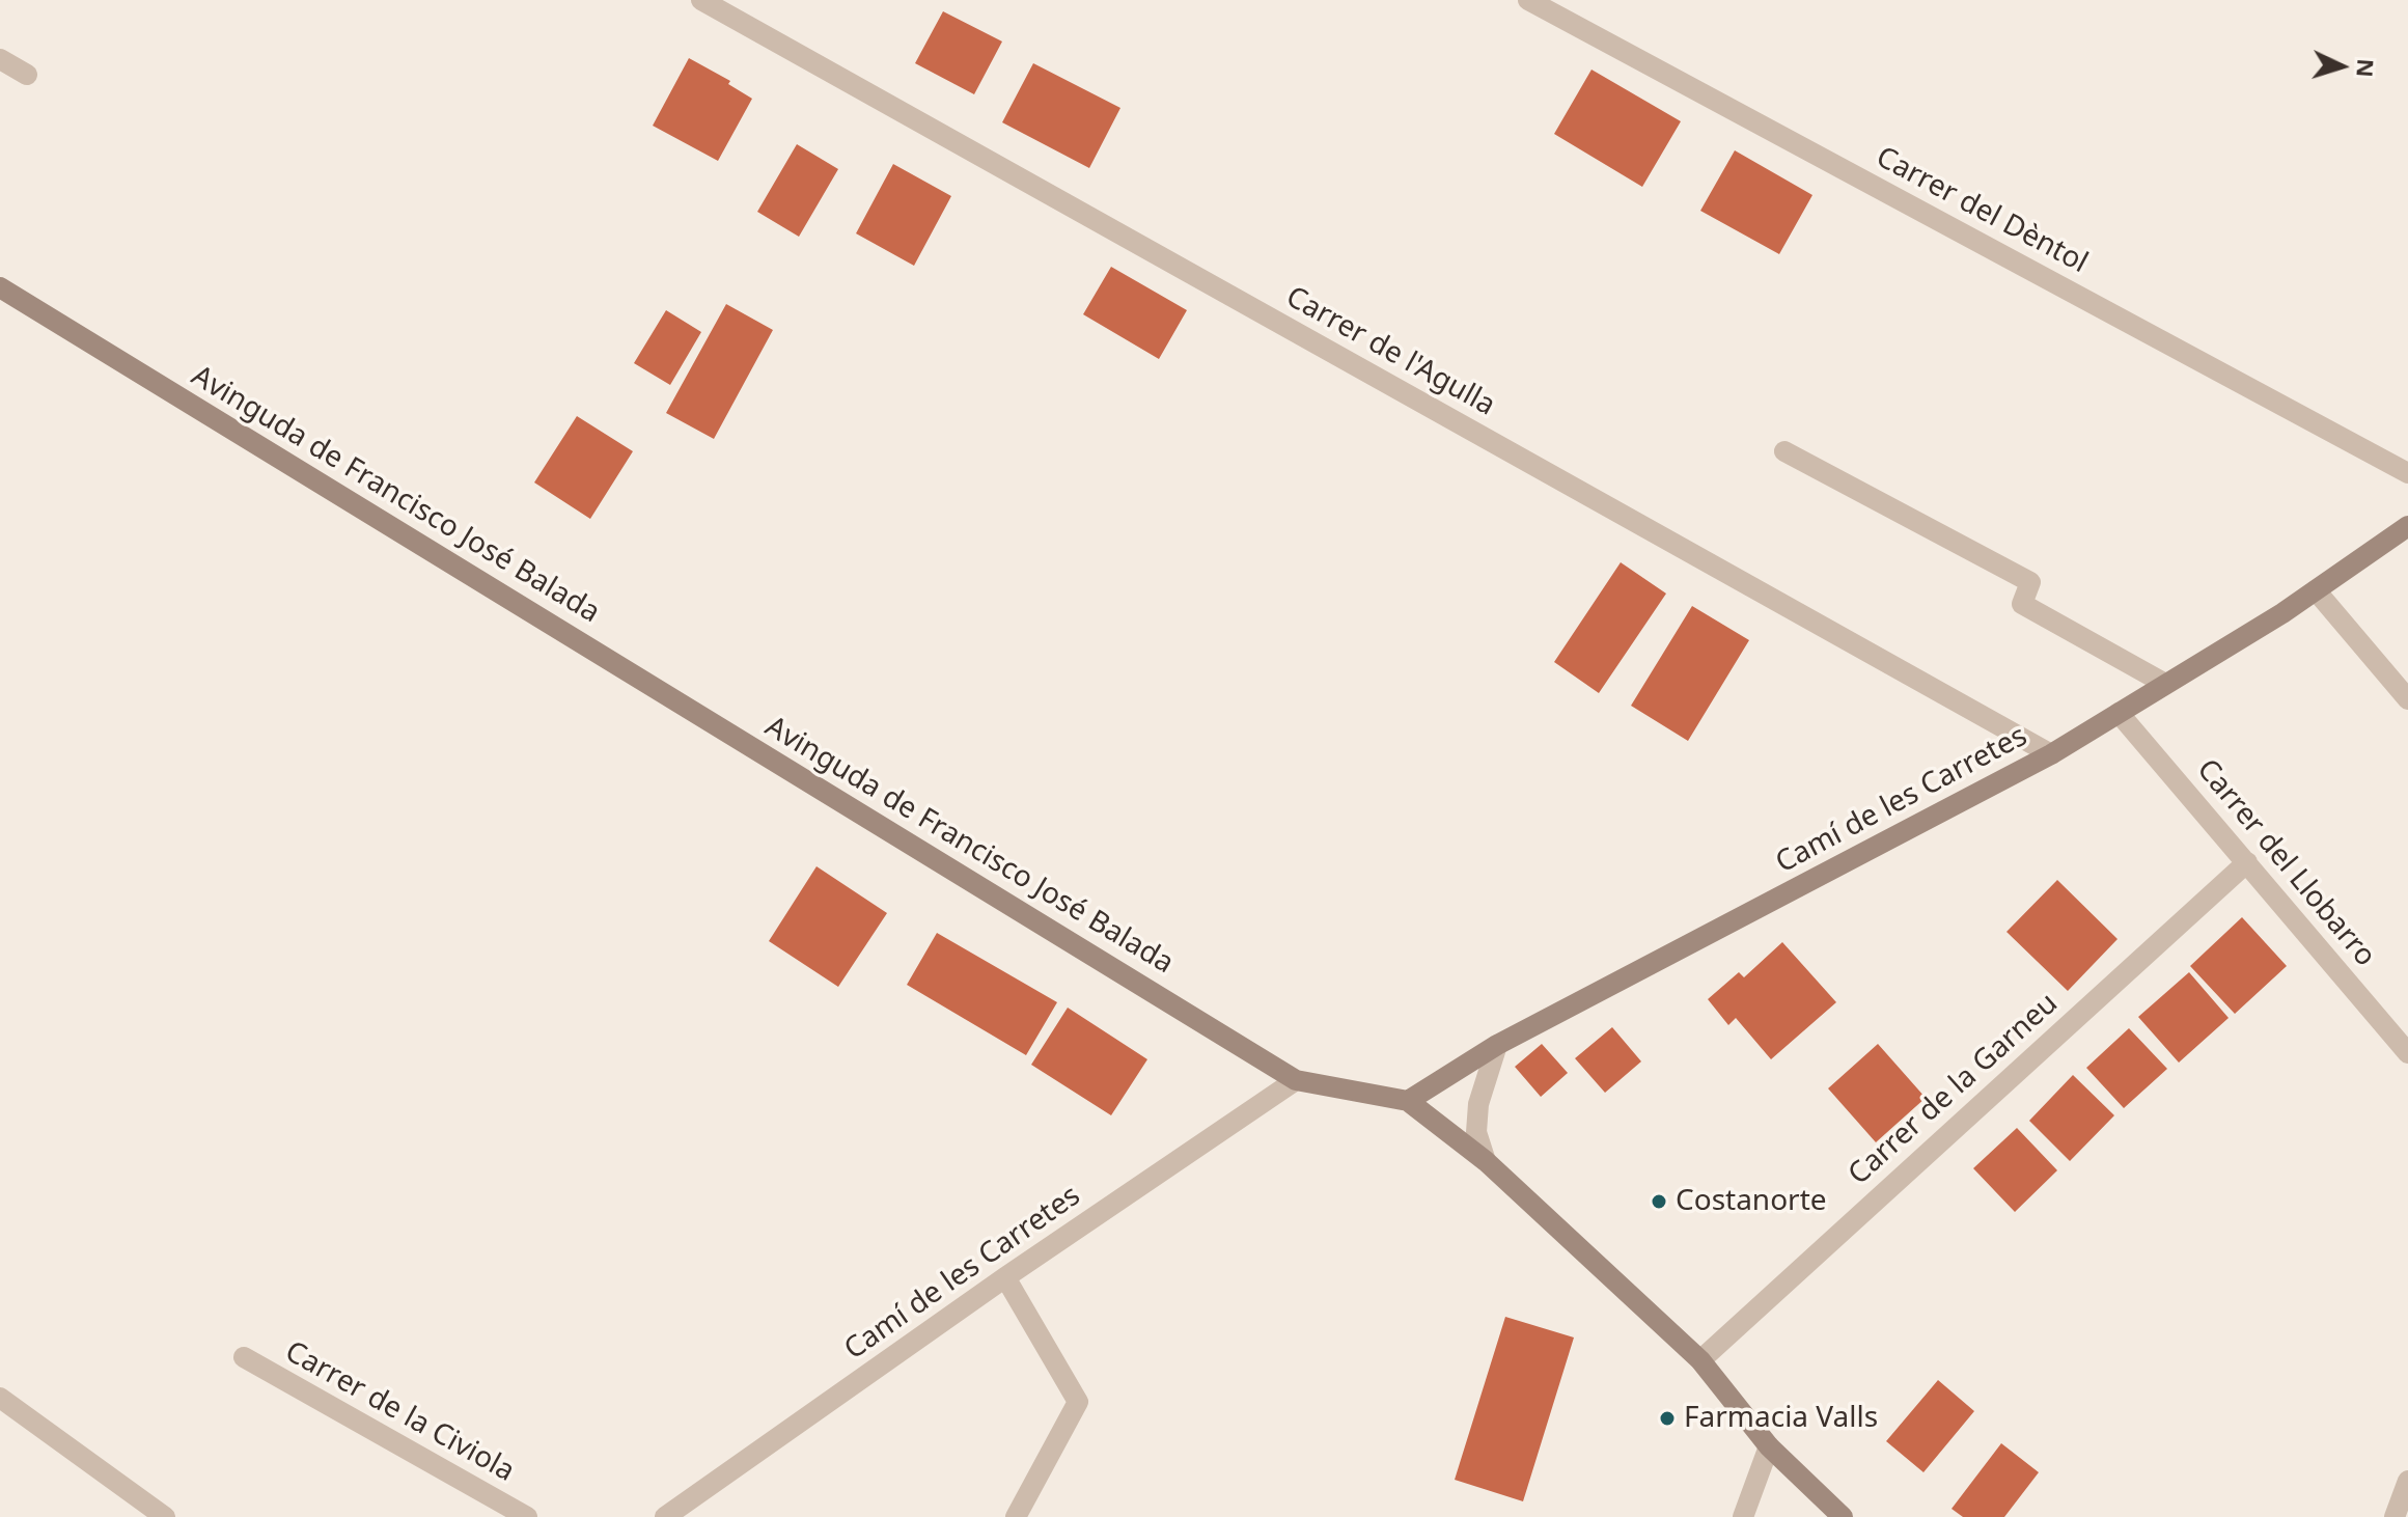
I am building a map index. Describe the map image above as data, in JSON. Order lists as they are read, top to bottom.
{
  "streets": {
    "street": [
      "Carrer del Dèntol",
      "Carrer de l'Agulla",
      "Avinguda de Francisco José Balada",
      "Camí de les Carretes",
      "Carrer del Llobarro",
      "Carrer de la Garneu",
      "Carrer de la Civiola"
    ]
  },
  "crossings": [
    ["Carrer de l'Agulla", "Camí de les Carretes"],
    ["Avinguda de Francisco José Balada", "Camí de les Carretes"],
    ["Avinguda de Francisco José Balada", "Carrer de la Garneu"],
    ["Camí de les Carretes", "Carrer del Llobarro"],
    ["Carrer del Llobarro", "Carrer de la Garneu"]
  ],
  "places": ["Costanorte", "Farmacia Valls"],
  "north": "right"
}
